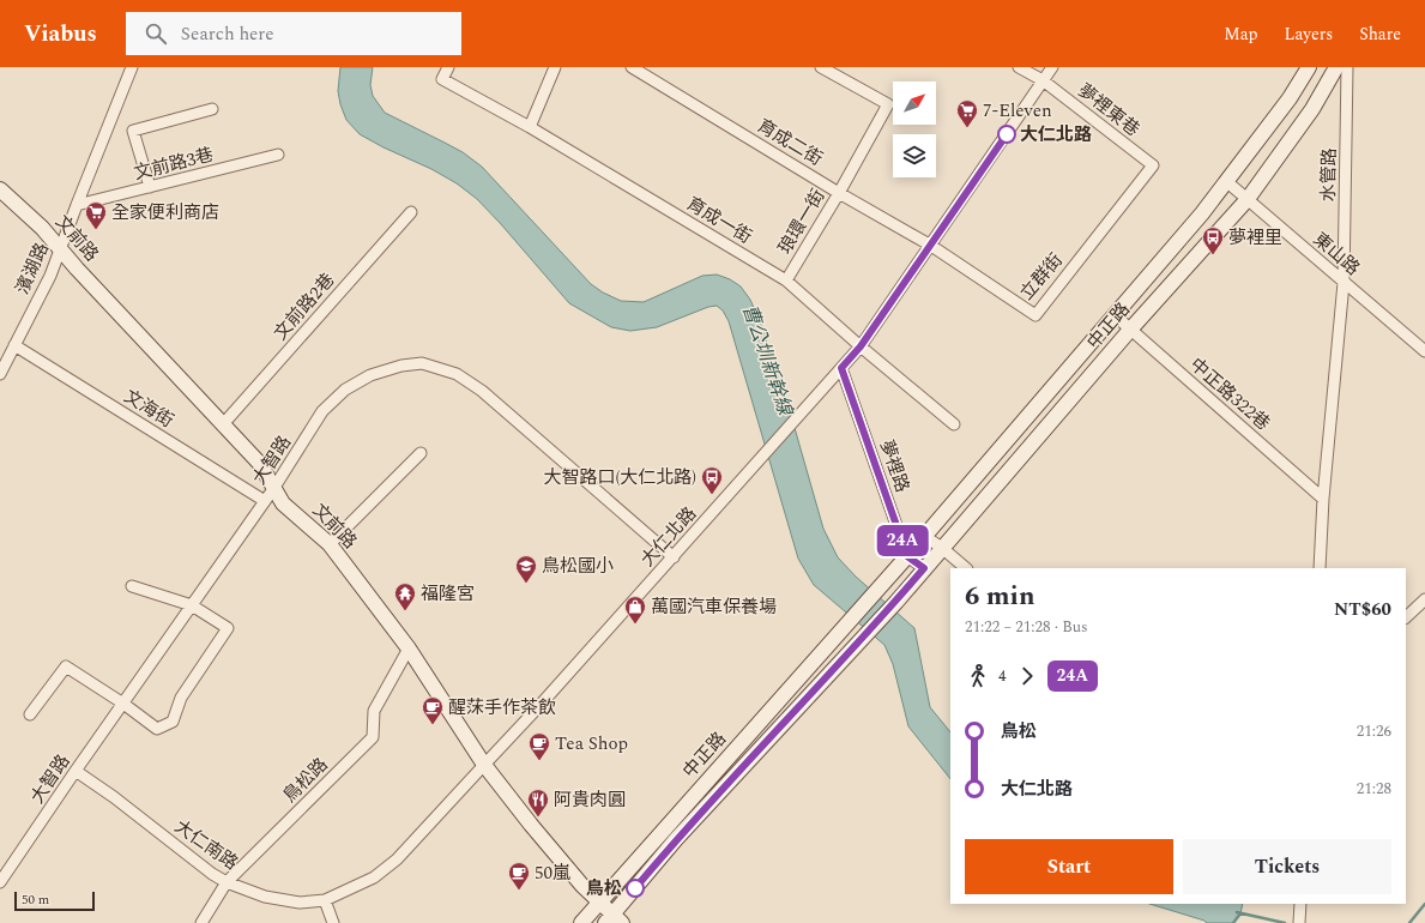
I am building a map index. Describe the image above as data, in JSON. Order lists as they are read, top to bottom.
{
  "streets": {
    "main road": ["文前路", "中正路"],
    "street": [
      "夢裡東巷",
      "育成二街",
      "文前路3巷",
      "水管路",
      "育成一街",
      "琅環一街",
      "東山路",
      "濱湖路",
      "立群街",
      "文前路2巷",
      "中正路322巷",
      "文海街",
      "大智路",
      "夢裡路",
      "大仁北路",
      "鳥松路",
      "大仁南路"
    ]
  },
  "crossings": [
    ["夢裡東巷", "立群街"],
    ["夢裡東巷", "大仁北路"],
    ["育成二街", "琅環一街"],
    ["育成二街", "立群街"],
    ["育成二街", "大仁北路"],
    ["文前路3巷", "濱湖路"],
    ["水管路", "東山路"],
    ["水管路", "中正路322巷"],
    ["育成一街", "琅環一街"],
    ["育成一街", "大仁北路"],
    ["文前路", "濱湖路"],
    ["文前路", "文前路2巷"],
    ["文前路", "中正路"],
    ["文前路", "大智路"],
    ["文前路", "大仁北路"],
    ["文前路", "鳥松路"],
    ["文前路", "大仁南路"],
    ["東山路", "中正路"],
    ["濱湖路", "文海街"],
    ["立群街", "大仁北路"],
    ["中正路", "中正路322巷"],
    ["中正路", "夢裡路"],
    ["文海街", "大智路"],
    ["大智路", "大仁北路"],
    ["大智路", "大仁南路"],
    ["夢裡路", "大仁北路"],
    ["大仁北路", "大仁南路"],
    ["鳥松路", "大仁南路"]
  ],
  "water": ["曹公圳新幹線"],
  "places": {
    "supermarket": ["7-Eleven", "全家便利商店"],
    "other": ["大仁北路", "鳥松"],
    "bus stop": ["夢裡里", "大智路口(大仁北路)"],
    "school or university": ["鳥松國小"],
    "temple": ["福隆宮"],
    "shop": ["萬國汽車保養場"],
    "cafe": ["醒莯手作茶飲", "Tea Shop", "50嵐"],
    "restaurant": ["阿貴肉圓"]
  },
  "lines": ["bus line 24A"],
  "scale_bar": "50 m",
  "north": "top right",
  "page": {
    "header": "Viabus",
    "search": "Search here",
    "nav": ["Map", "Layers", "Share"],
    "on_map": "24A",
    "heading": ["6 min", "21:22 – 21:28 · Bus", "NT$60"],
    "legs": ["4", "24A"],
    "list": [
      {
        "name": "鳥松",
        "value": "21:26"
      },
      {
        "name": "大仁北路",
        "value": "21:28"
      }
    ],
    "buttons": ["Start", "Tickets"],
    "scale": "50 m"
  }
}
